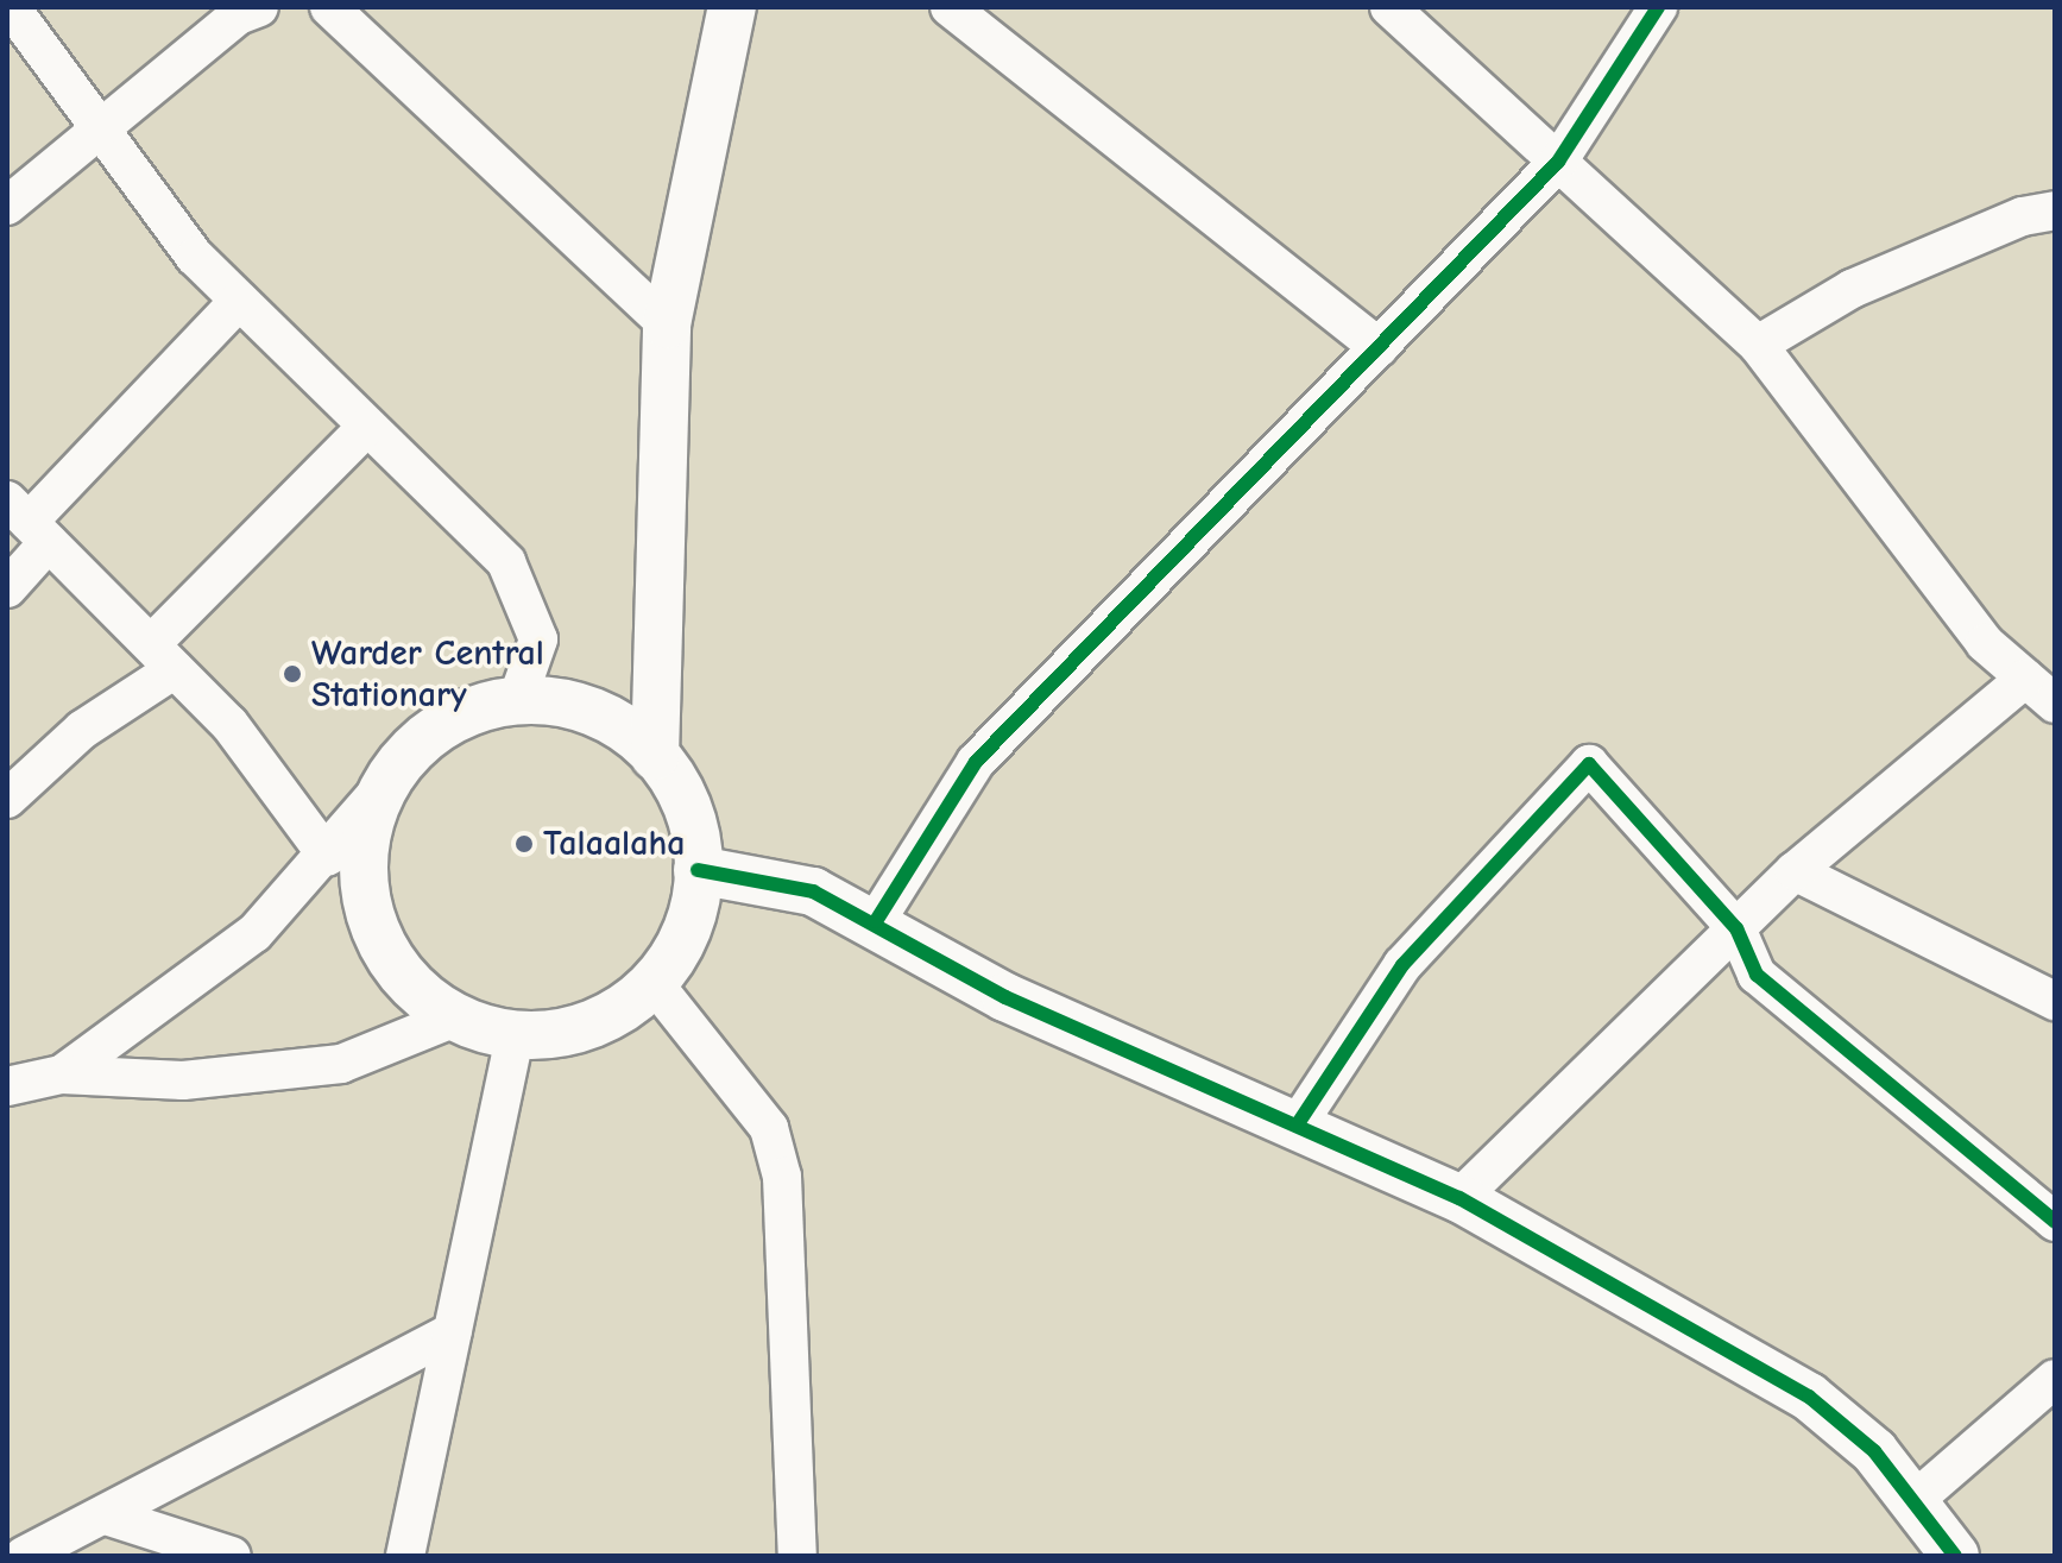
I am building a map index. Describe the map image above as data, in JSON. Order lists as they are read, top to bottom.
{
  "places": ["Warder Central Stationary", "Talaalaha"]
}
